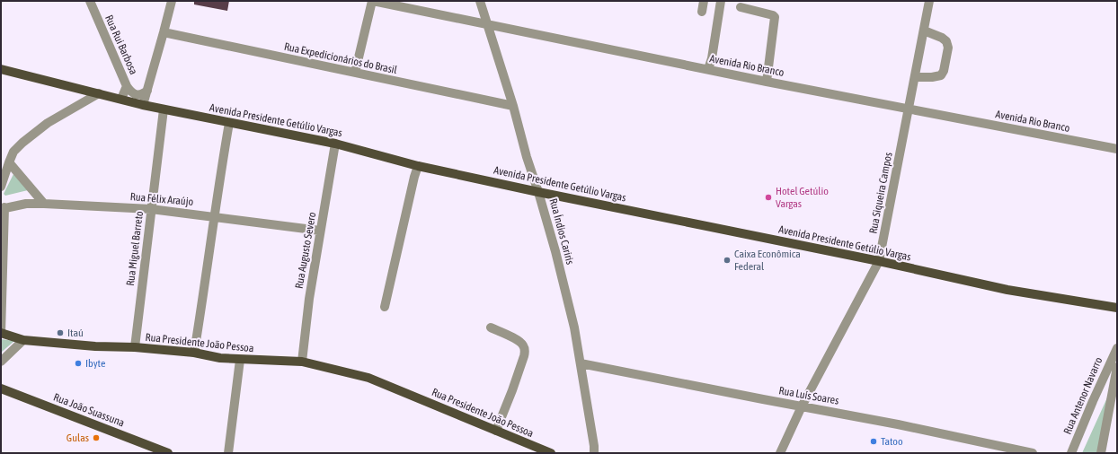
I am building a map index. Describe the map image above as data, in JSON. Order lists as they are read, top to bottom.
{
  "streets": {
    "main road": ["Avenida Presidente Getúlio Vargas", "Rua Presidente João Pessoa", "Rua João Suassuna"],
    "street": [
      "Rua Rui Barbosa",
      "Rua Expedicionários do Brasil",
      "Avenida Rio Branco",
      "Rua Siqueira Campos",
      "Rua Félix Araújo",
      "Rua Índios Cariris",
      "Rua Miguel Barreto",
      "Rua Augusto Severo",
      "Rua Luís Soares",
      "Rua Antenor Navarro"
    ]
  },
  "crossings": [
    ["Rua Rui Barbosa", "Avenida Presidente Getúlio Vargas"],
    ["Rua Expedicionários do Brasil", "Rua Índios Cariris"],
    ["Avenida Rio Branco", "Rua Siqueira Campos"],
    ["Avenida Rio Branco", "Rua Índios Cariris"],
    ["Avenida Presidente Getúlio Vargas", "Rua Siqueira Campos"],
    ["Avenida Presidente Getúlio Vargas", "Rua Índios Cariris"],
    ["Avenida Presidente Getúlio Vargas", "Rua Miguel Barreto"],
    ["Avenida Presidente Getúlio Vargas", "Rua Augusto Severo"],
    ["Rua Siqueira Campos", "Rua Luís Soares"],
    ["Rua Félix Araújo", "Rua Miguel Barreto"],
    ["Rua Félix Araújo", "Rua Augusto Severo"],
    ["Rua Índios Cariris", "Rua Luís Soares"],
    ["Rua Miguel Barreto", "Rua Presidente João Pessoa"],
    ["Rua Augusto Severo", "Rua Presidente João Pessoa"]
  ],
  "places": [
    "Hotel Getúlio Vargas",
    "Caixa Econômica Federal",
    "Itaú",
    "Ibyte",
    "Gulas",
    "Tatoo"
  ]
}
